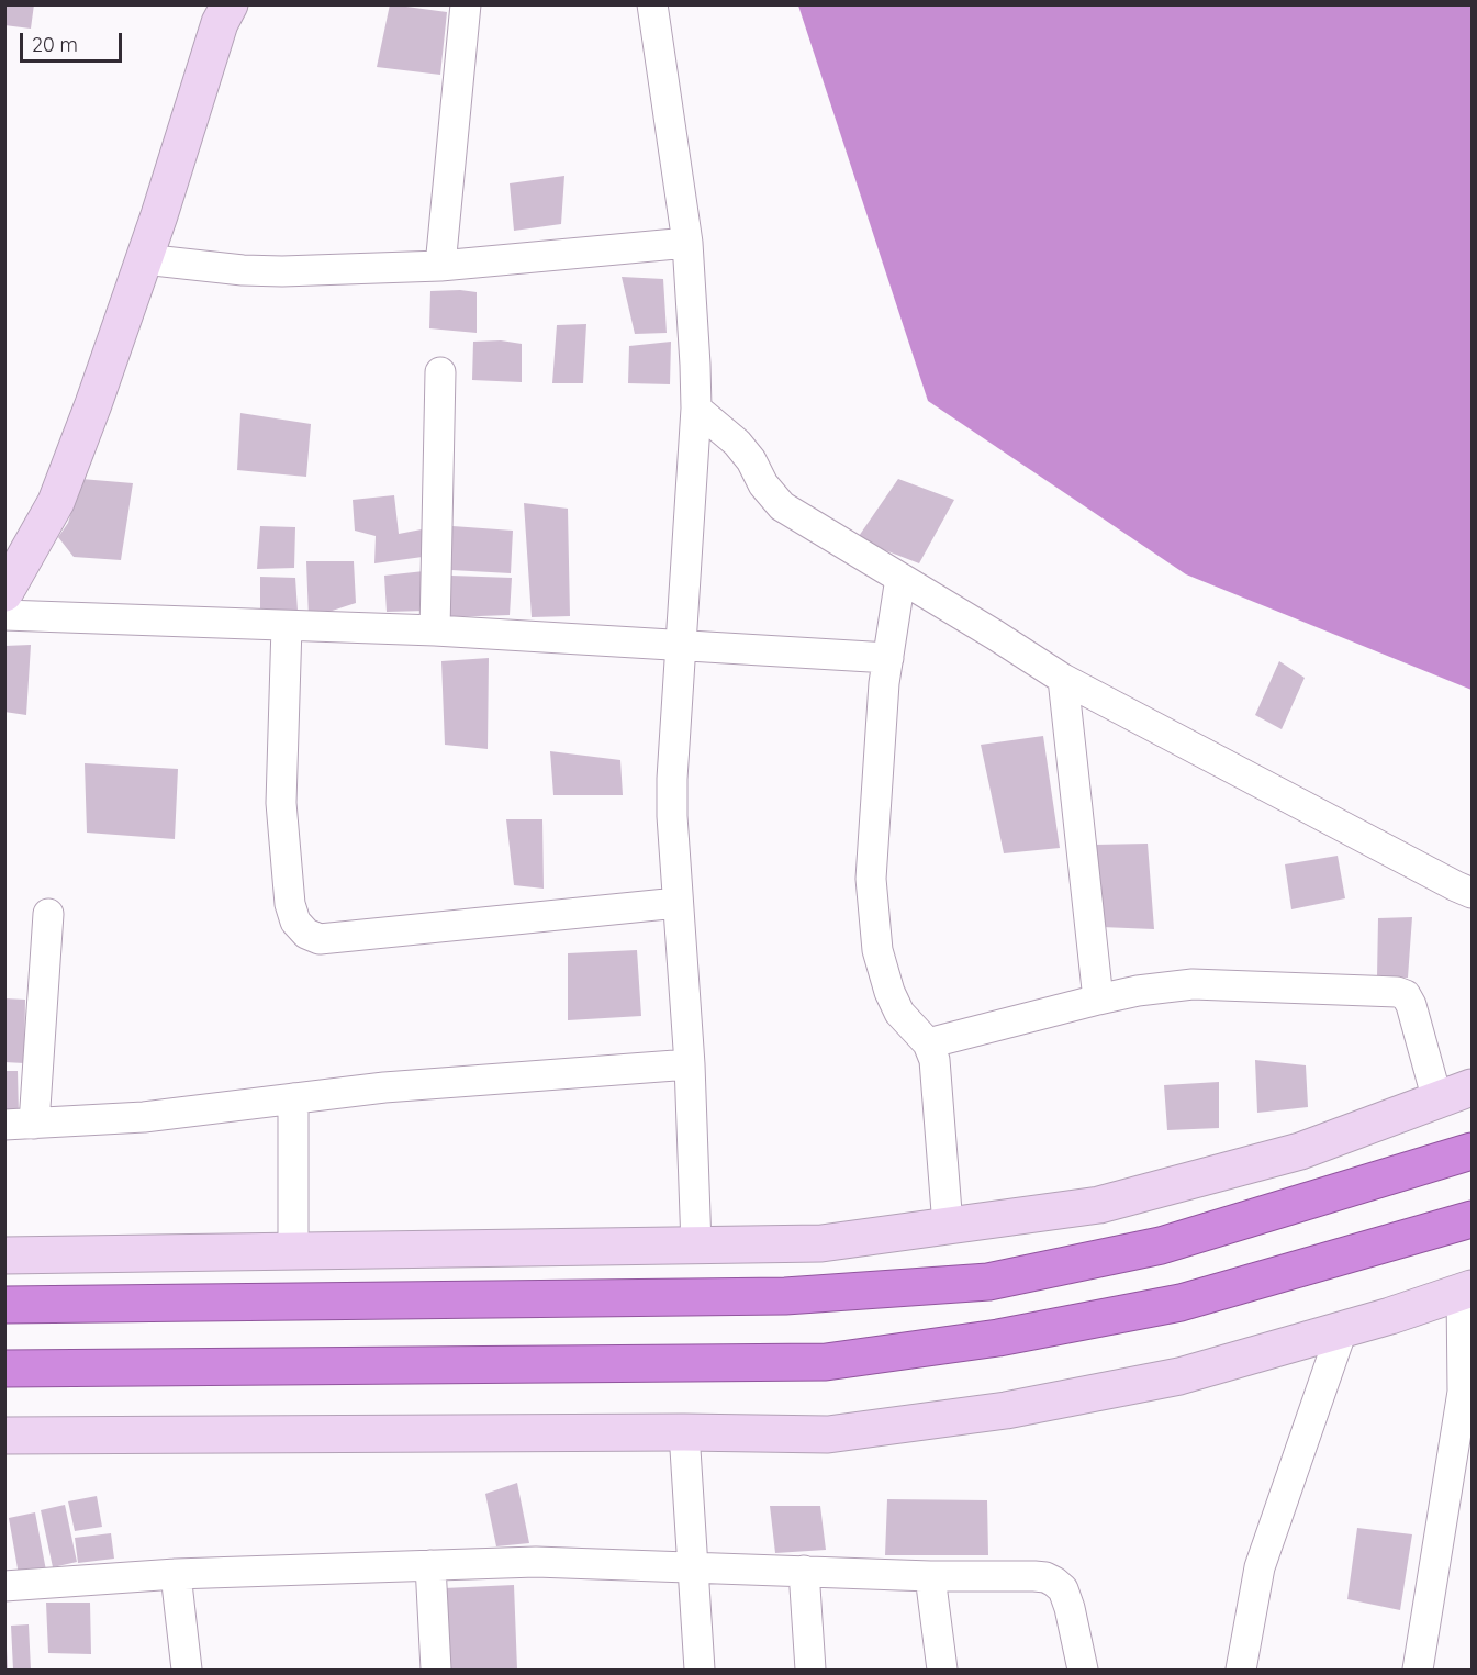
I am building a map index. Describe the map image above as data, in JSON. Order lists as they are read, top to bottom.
{
  "scale_bar": "20 m"
}
